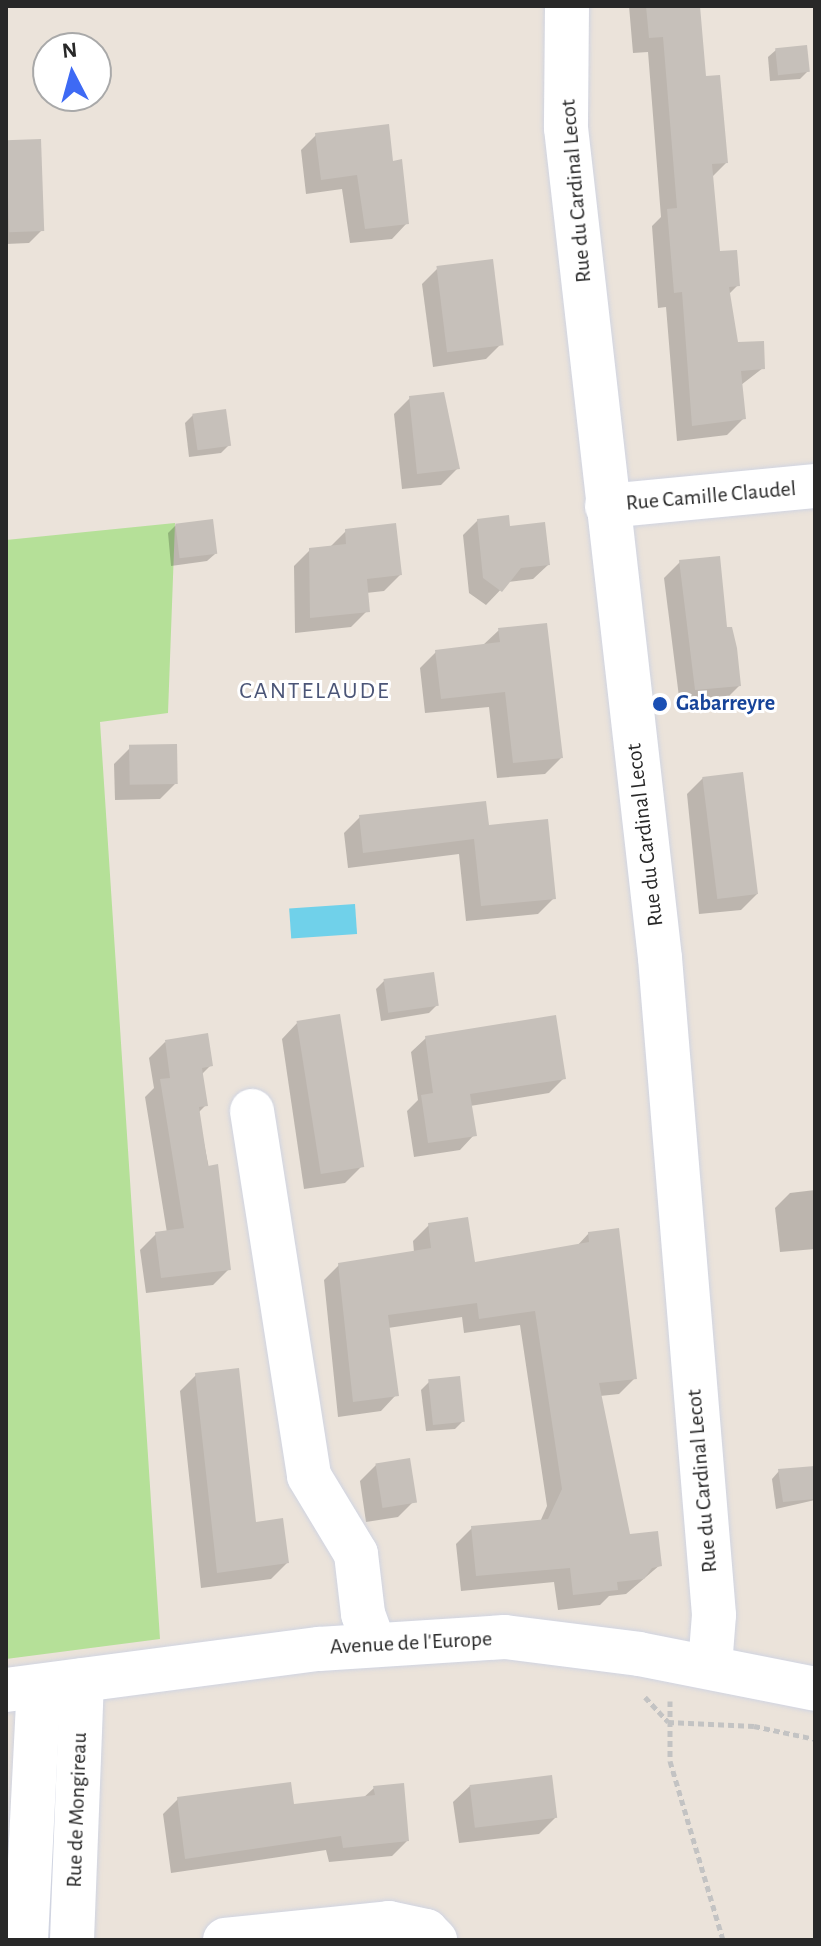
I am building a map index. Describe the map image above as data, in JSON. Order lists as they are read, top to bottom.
{
  "streets": {
    "street": [
      "Rue du Cardinal Lecot",
      "Rue Camille Claudel",
      "Avenue de l'Europe",
      "Rue de Mongireau"
    ]
  },
  "crossings": [
    ["Rue du Cardinal Lecot", "Rue Camille Claudel"],
    ["Rue du Cardinal Lecot", "Avenue de l'Europe"],
    ["Avenue de l'Europe", "Rue de Mongireau"]
  ],
  "districts": ["CANTELAUDE"],
  "places": ["Gabarreyre"],
  "north": "top"
}
